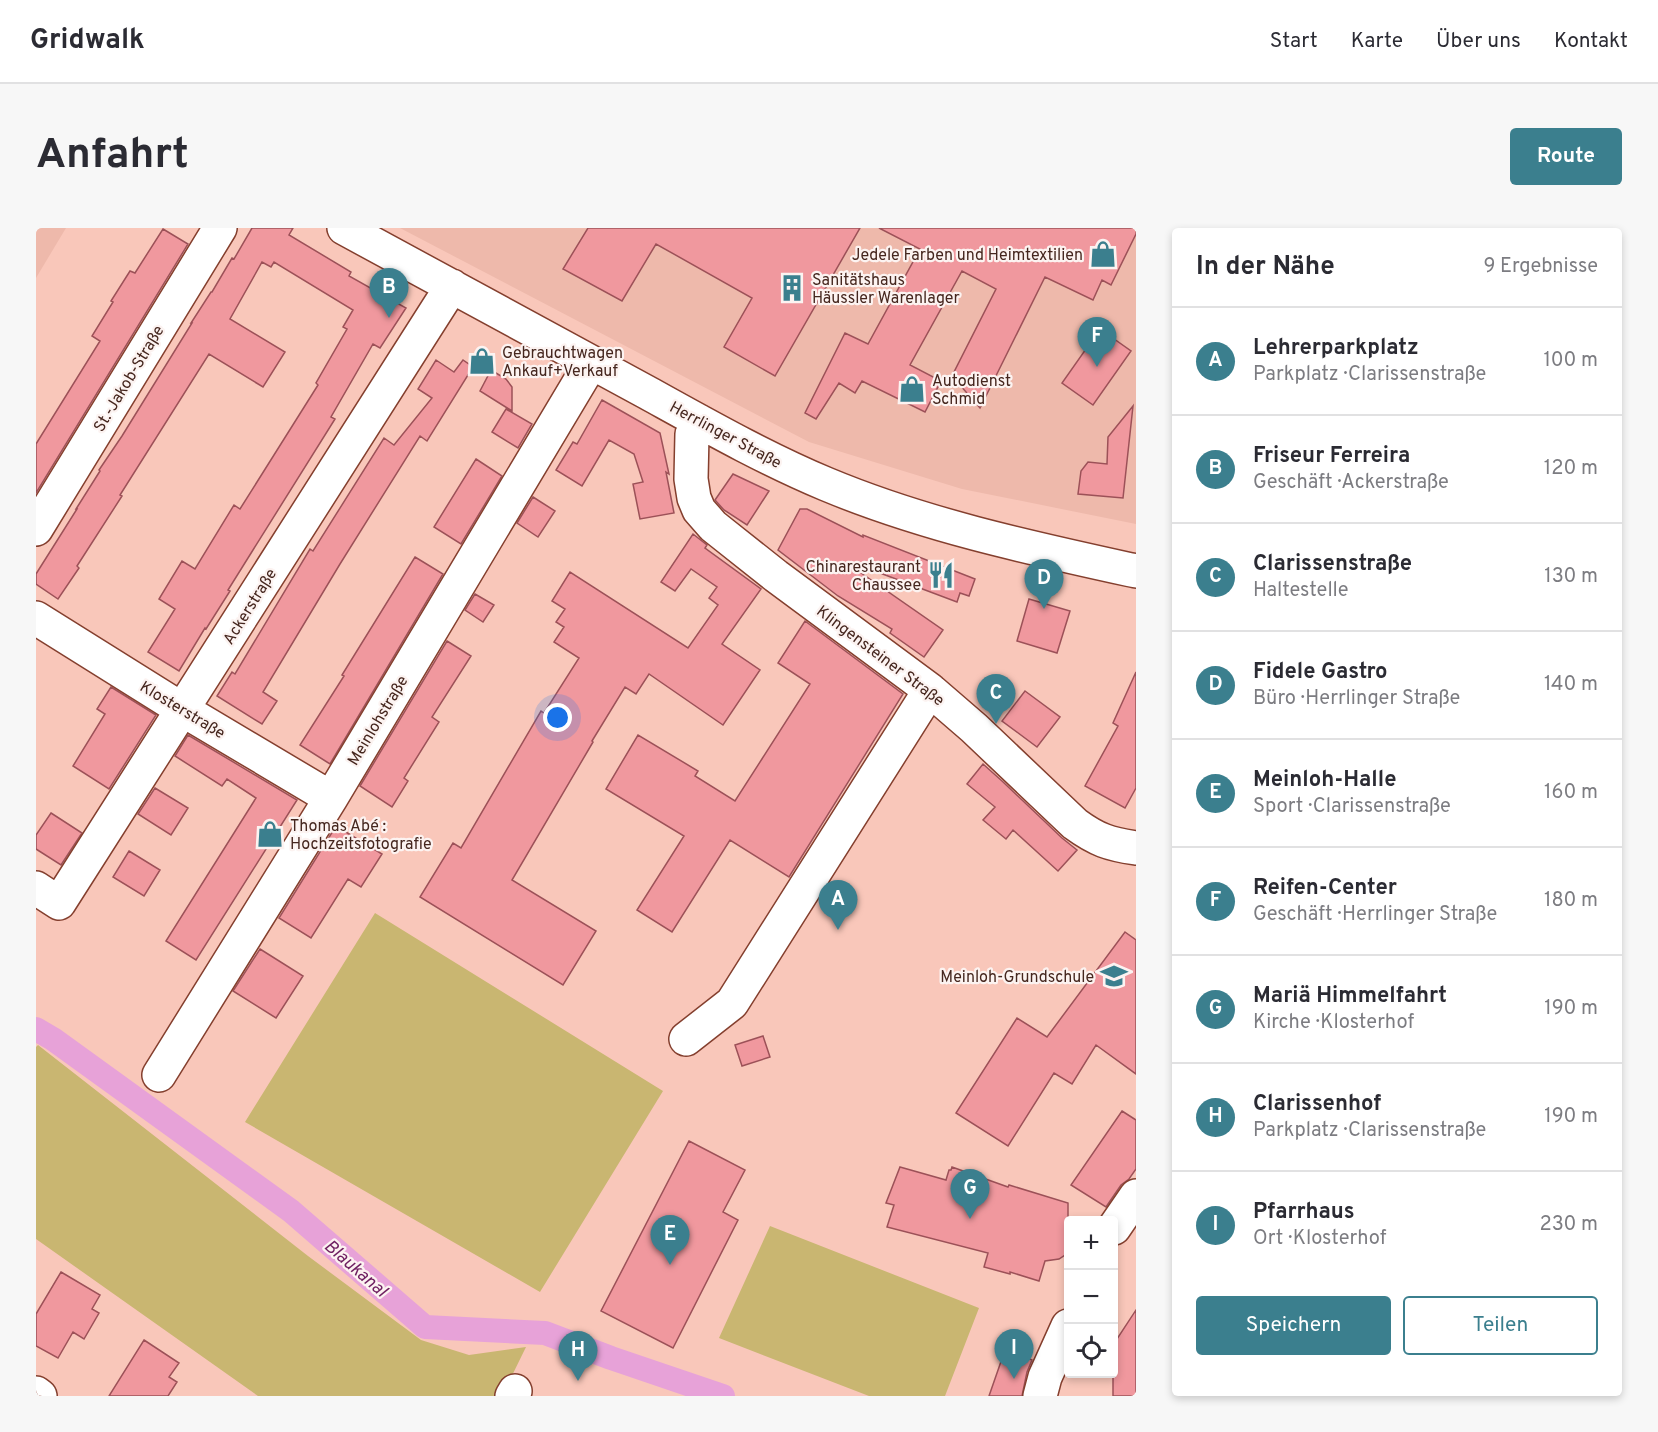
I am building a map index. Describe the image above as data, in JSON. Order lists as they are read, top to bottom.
{
  "streets": {
    "street": [
      "St.-Jakob-Straße",
      "Herrlinger Straße",
      "Ackerstraße",
      "Klingensteiner Straße",
      "Klosterstraße",
      "Meinlohstraße"
    ]
  },
  "crossings": [
    ["Herrlinger Straße", "Ackerstraße"],
    ["Herrlinger Straße", "Klingensteiner Straße"],
    ["Herrlinger Straße", "Meinlohstraße"],
    ["Ackerstraße", "Klosterstraße"],
    ["Klosterstraße", "Meinlohstraße"]
  ],
  "water": ["Blaukanal"],
  "places": {
    "shop": [
      "Jedele Farben und Heimtextilien",
      "Gebrauchtwagen Ankauf+Verkauf",
      "Autodienst Schmid",
      "Thomas Abé : Hochzeitsfotografie"
    ],
    "building": ["Sanitätshaus Häussler Warenlager"],
    "restaurant": ["Chinarestaurant Chaussee"],
    "school or university": ["Meinloh-Grundschule"]
  },
  "page": {
    "header": "Gridwalk",
    "nav": [
      "Start",
      "Karte",
      "Über uns",
      "Kontakt"
    ],
    "buttons": [
      "Route",
      ["Speichern", "Teilen"]
    ],
    "title": "Anfahrt",
    "heading": ["In der Nähe", "9 Ergebnisse"],
    "pins": [
      "B",
      "F",
      "D",
      "C",
      "A",
      "G",
      "E",
      "I",
      "H"
    ],
    "list": [
      {
        "mark": "A",
        "name": "Lehrerparkplatz",
        "note": "Parkplatz · Clarissenstraße",
        "value": "100 m"
      },
      {
        "mark": "B",
        "name": "Friseur Ferreira",
        "note": "Geschäft · Ackerstraße",
        "value": "120 m"
      },
      {
        "mark": "C",
        "name": "Clarissenstraße",
        "note": "Haltestelle",
        "value": "130 m"
      },
      {
        "mark": "D",
        "name": "Fidele Gastro",
        "note": "Büro · Herrlinger Straße",
        "value": "140 m"
      },
      {
        "mark": "E",
        "name": "Meinloh-Halle",
        "note": "Sport · Clarissenstraße",
        "value": "160 m"
      },
      {
        "mark": "F",
        "name": "Reifen-Center",
        "note": "Geschäft · Herrlinger Straße",
        "value": "180 m"
      },
      {
        "mark": "G",
        "name": "Mariä Himmelfahrt",
        "note": "Kirche · Klosterhof",
        "value": "190 m"
      },
      {
        "mark": "H",
        "name": "Clarissenhof",
        "note": "Parkplatz · Clarissenstraße",
        "value": "190 m"
      },
      {
        "mark": "I",
        "name": "Pfarrhaus",
        "note": "Ort · Klosterhof",
        "value": "230 m"
      }
    ],
    "map_buttons": ["+", "−"]
  }
}
